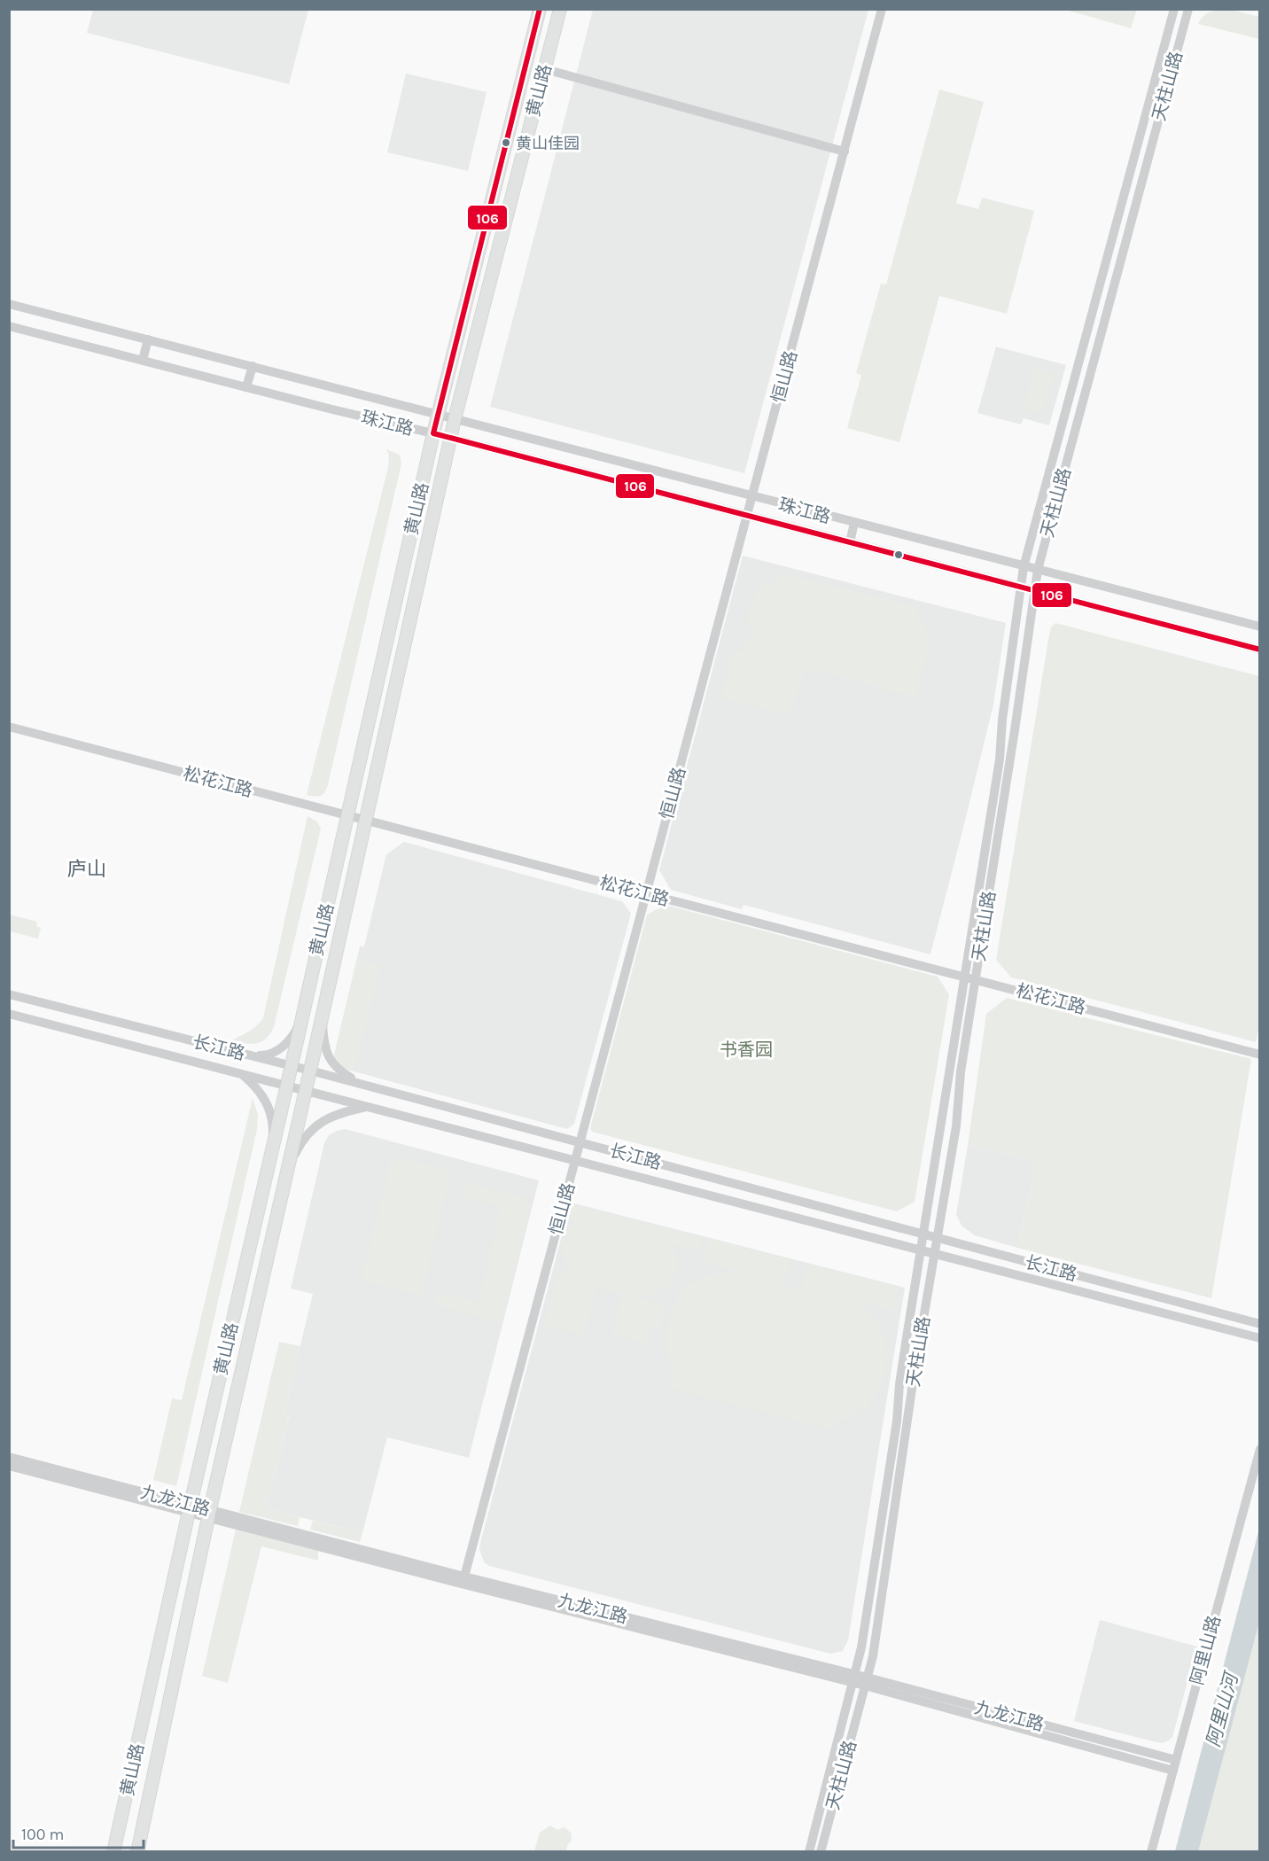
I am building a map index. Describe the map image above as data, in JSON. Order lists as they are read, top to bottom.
{
  "streets": {
    "main road": ["黄山路"],
    "street": [
      "天柱山路",
      "恒山路",
      "珠江路",
      "松花江路",
      "长江路",
      "九龙江路",
      "阿里山路"
    ]
  },
  "crossings": [
    ["天柱山路", "珠江路"],
    ["天柱山路", "松花江路"],
    ["天柱山路", "长江路"],
    ["天柱山路", "九龙江路"],
    ["黄山路", "珠江路"],
    ["黄山路", "松花江路"],
    ["黄山路", "长江路"],
    ["黄山路", "九龙江路"],
    ["恒山路", "珠江路"],
    ["恒山路", "松花江路"],
    ["恒山路", "长江路"],
    ["恒山路", "九龙江路"],
    ["九龙江路", "阿里山路"]
  ],
  "districts": ["庐山"],
  "water": ["阿里山河"],
  "parks": ["书香园"],
  "places": ["黄山佳园"],
  "lines": ["transit line 106"],
  "scale_bar": "100 m"
}
